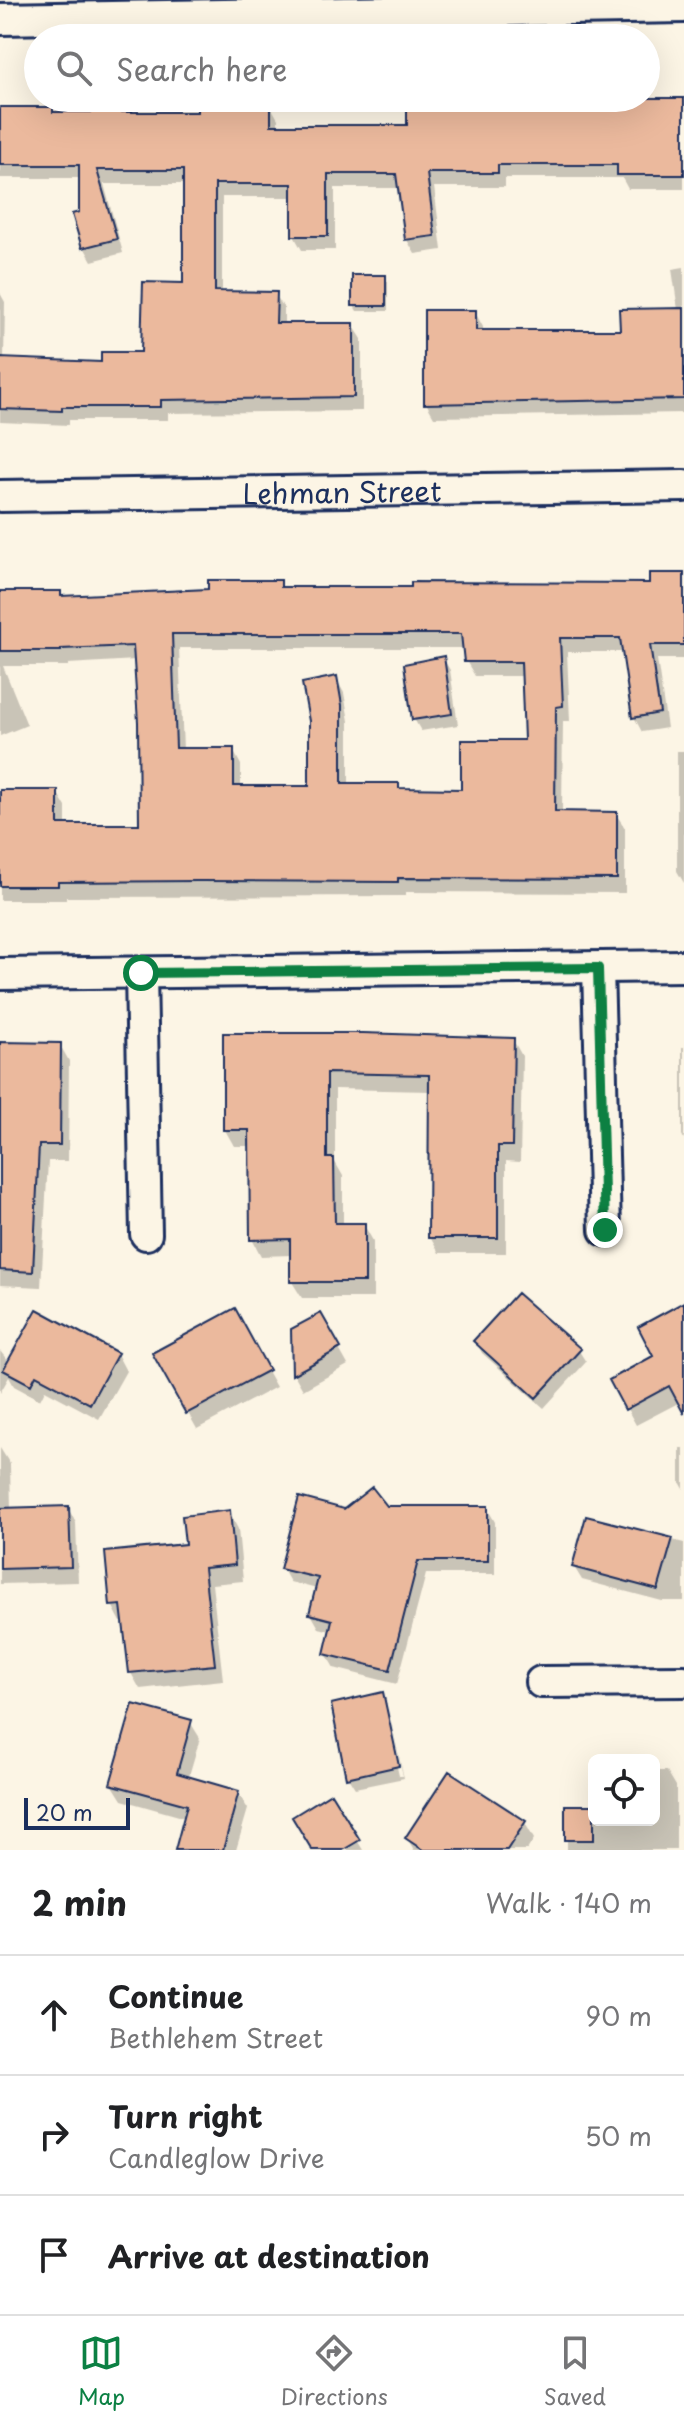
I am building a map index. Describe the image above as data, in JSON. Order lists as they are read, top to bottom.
{
  "streets": {
    "street": ["Lehman Street"]
  },
  "scale_bar": "20 m",
  "page": {
    "search": "Search here",
    "scale": "20 m",
    "heading": ["2 min", "Walk · 140 m"],
    "list": [
      ["Continue", "Bethlehem Street", "90 m"],
      ["Turn right", "Candleglow Drive", "50 m"],
      "Arrive at destination"
    ],
    "nav": ["Map", "Directions", "Saved"]
  }
}
